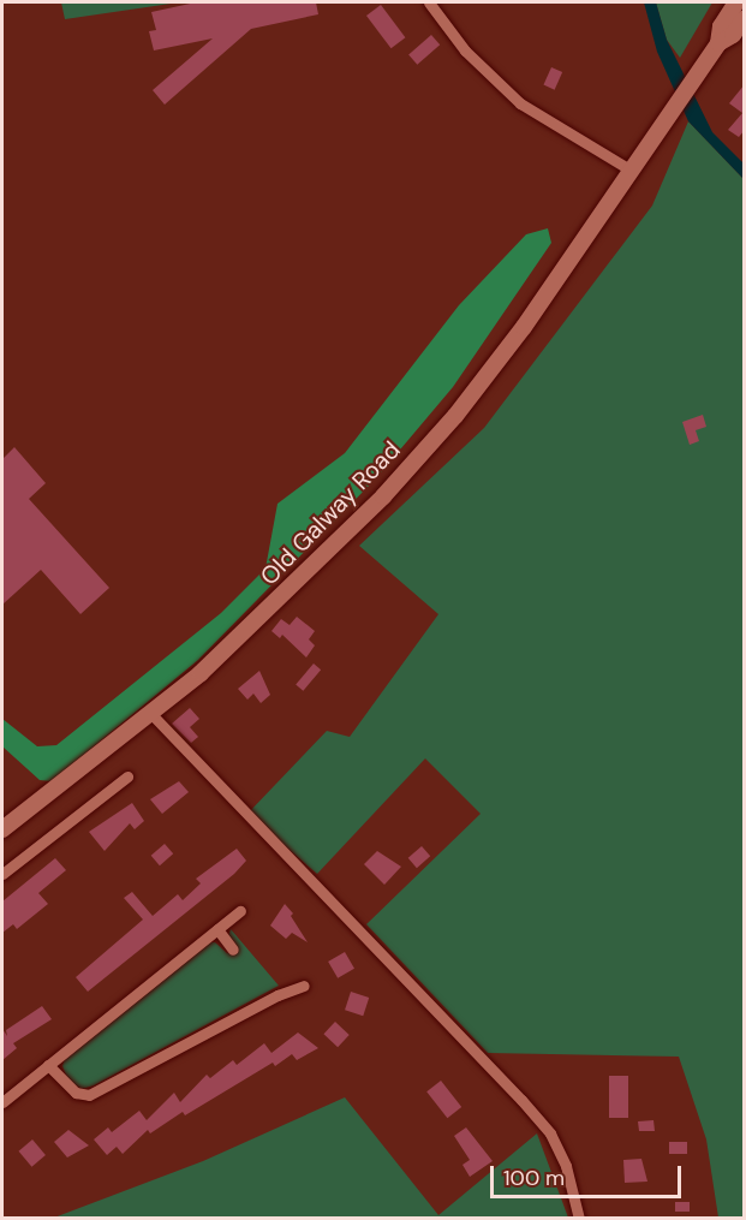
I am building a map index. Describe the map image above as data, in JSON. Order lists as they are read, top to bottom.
{
  "streets": {
    "main road": ["Old Galway Road"]
  },
  "scale_bar": "100 m"
}
